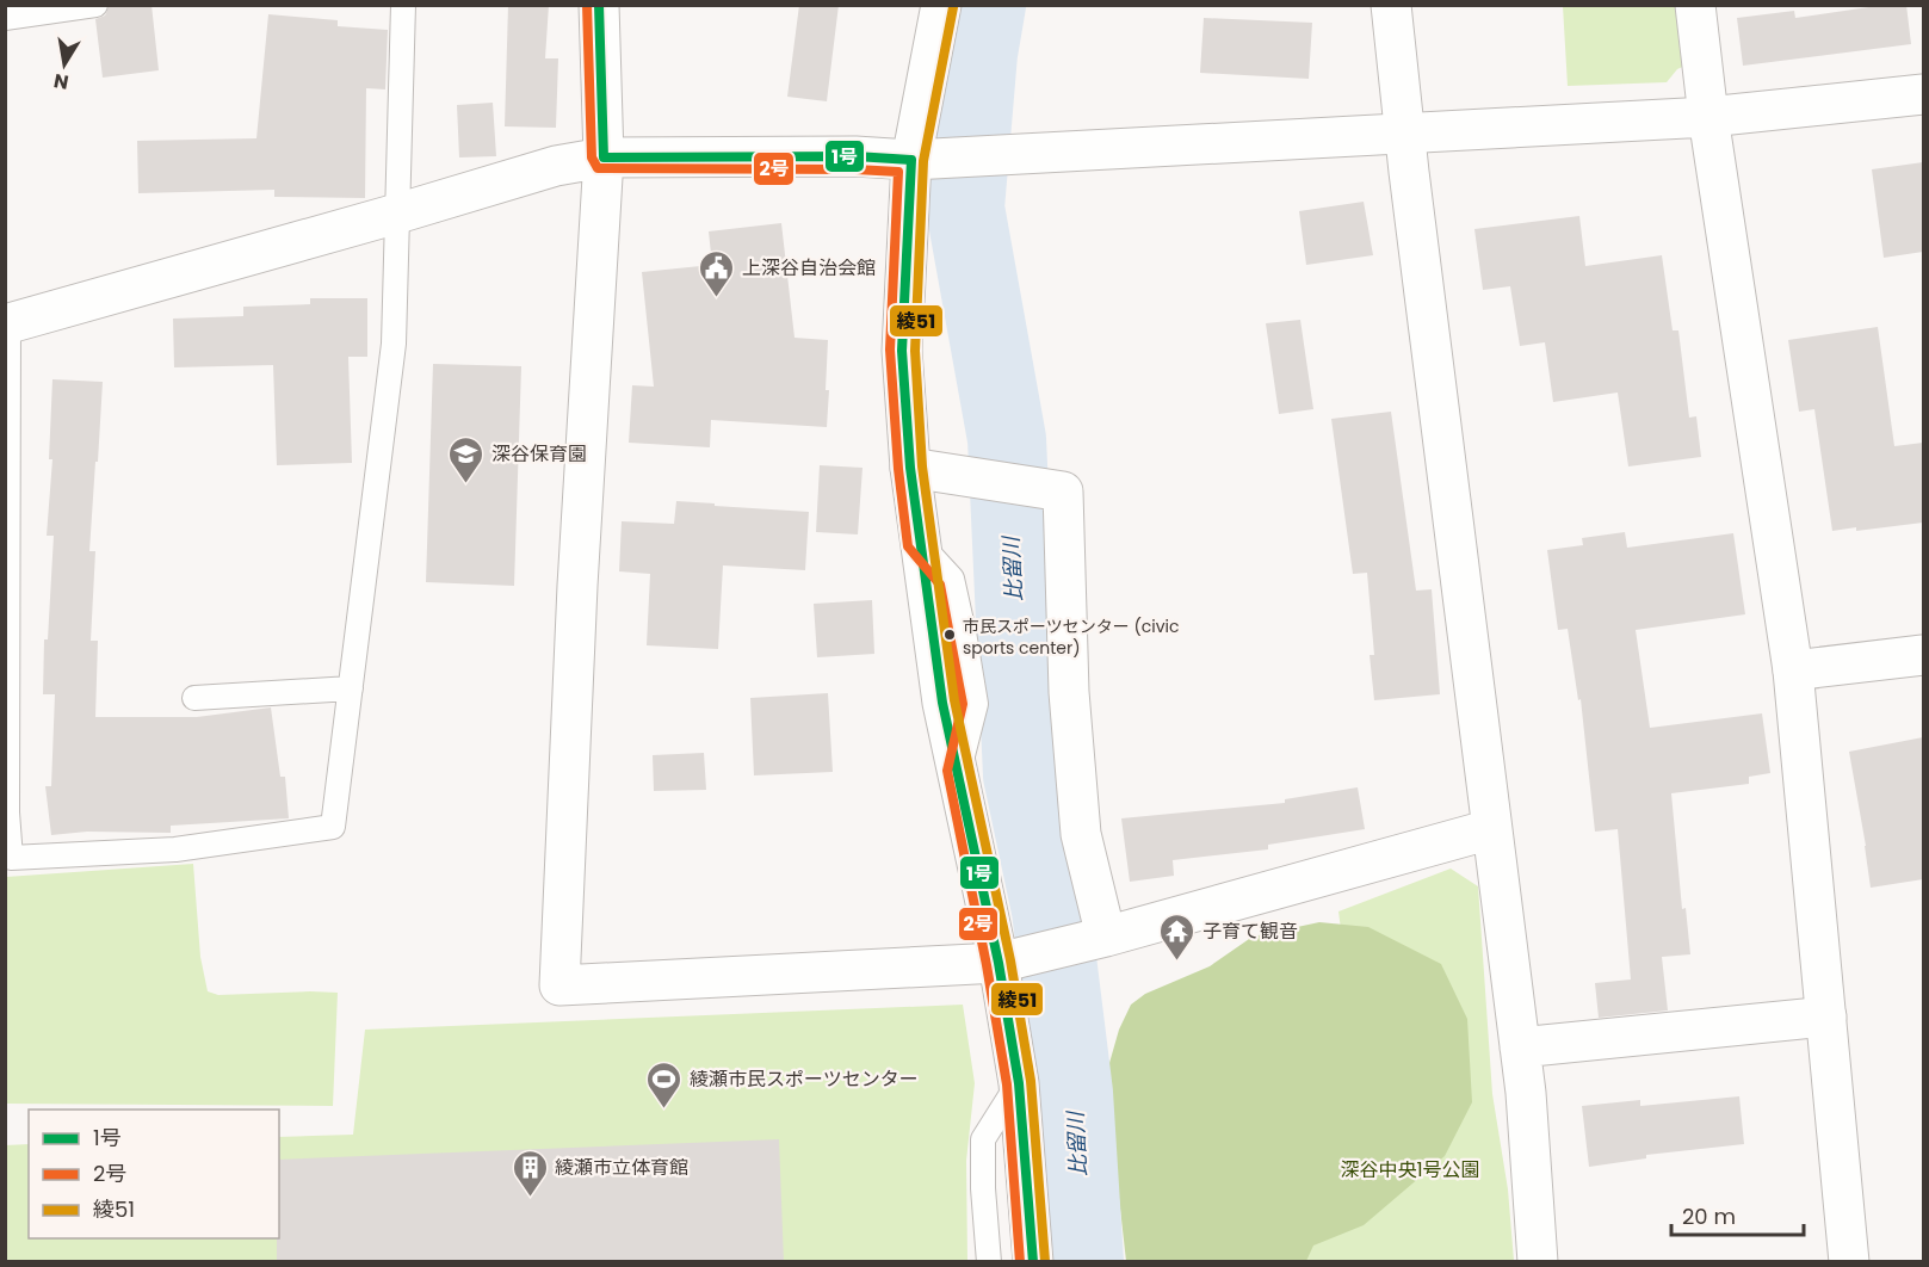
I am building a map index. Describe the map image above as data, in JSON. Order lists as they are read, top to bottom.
{
  "water": ["比留川"],
  "parks": ["深谷中央1号公園"],
  "places": {
    "public building": ["上深谷自治会館"],
    "school or university": ["深谷保育園"],
    "other": ["市民スポーツセンター (civic sports center)"],
    "temple": ["子育て観音"],
    "sports": ["綾瀬市民スポーツセンター"],
    "building": ["綾瀬市立体育館"]
  },
  "lines": ["transit line 1号", "transit line 2号", "transit line 綾51"],
  "legend": ["1号", "2号", "綾51"],
  "scale_bar": "20 m",
  "north": "bottom"
}
